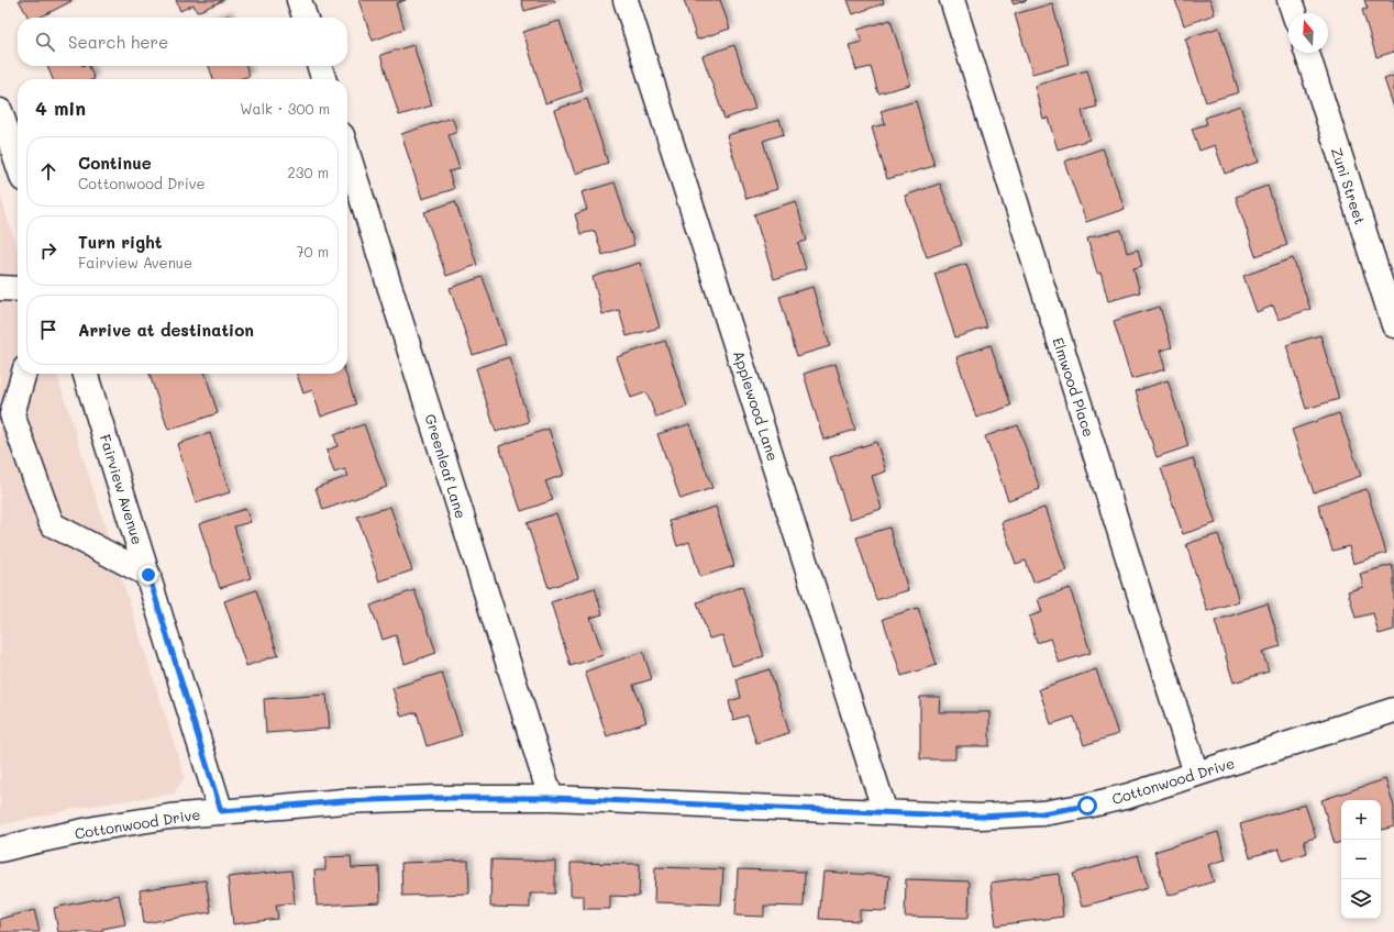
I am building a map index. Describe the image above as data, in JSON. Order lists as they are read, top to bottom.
{
  "streets": {
    "street": [
      "Zuni Street",
      "Elmwood Place",
      "Applewood Lane",
      "Greenleaf Lane",
      "Fairview Avenue",
      "Cottonwood Drive"
    ]
  },
  "crossings": [
    ["Elmwood Place", "Cottonwood Drive"],
    ["Applewood Lane", "Cottonwood Drive"],
    ["Greenleaf Lane", "Cottonwood Drive"],
    ["Fairview Avenue", "Cottonwood Drive"]
  ],
  "north": "top",
  "page": {
    "search": "Search here",
    "heading": ["4 min", "Walk · 300 m"],
    "list": [
      ["Continue", "Cottonwood Drive", "230 m"],
      ["Turn right", "Fairview Avenue", "70 m"],
      "Arrive at destination"
    ],
    "map_buttons": ["+", "−"]
  }
}
